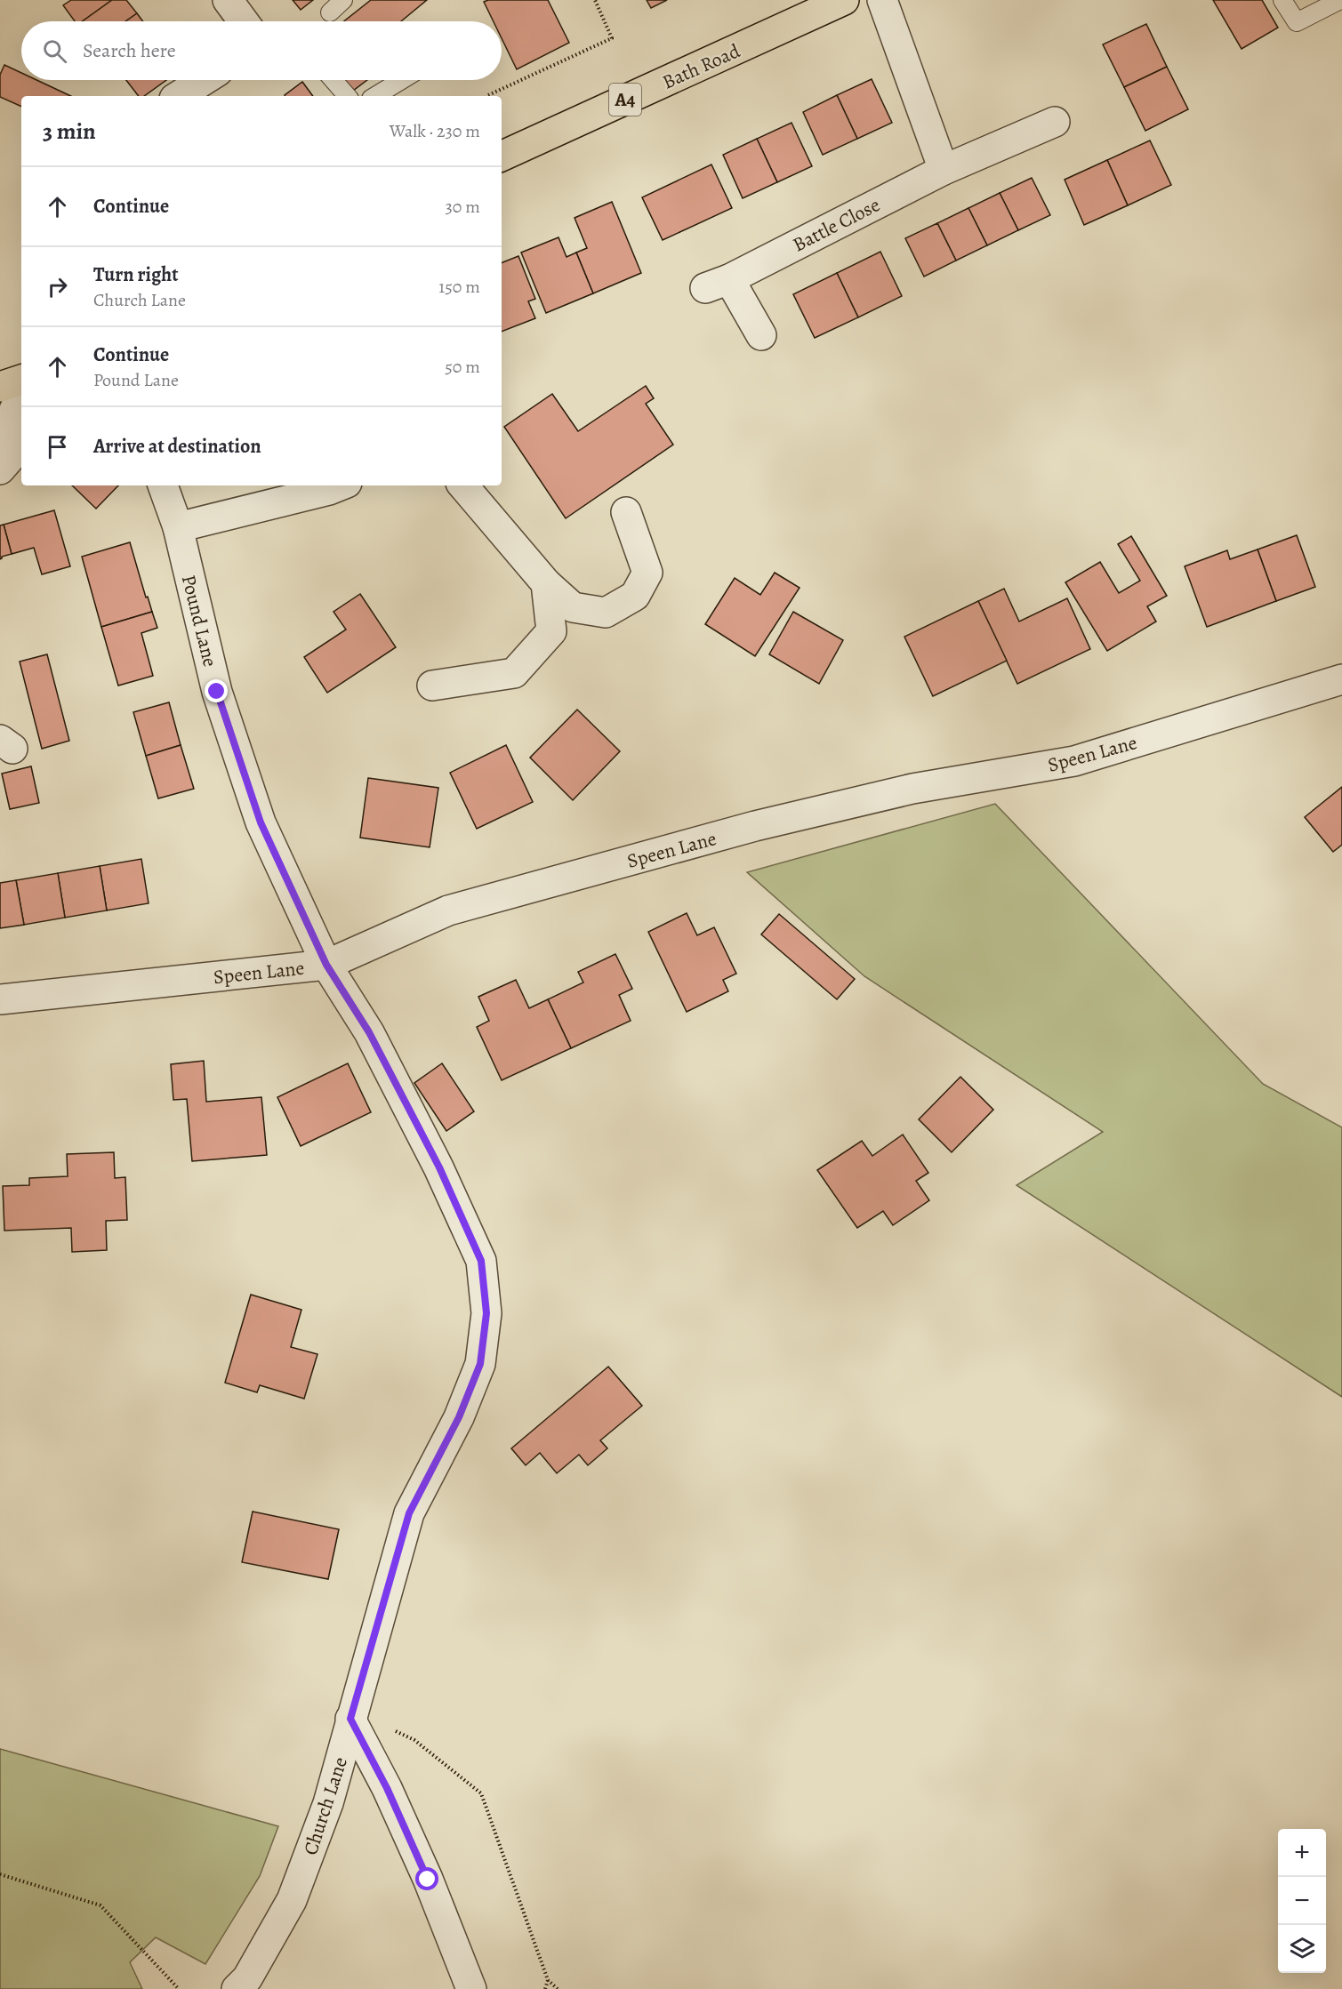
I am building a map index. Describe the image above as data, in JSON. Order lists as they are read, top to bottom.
{
  "streets": {
    "main road": ["Bath Road", "A4"],
    "street": [
      "Battle Close",
      "Pound Lane",
      "Speen Lane",
      "Church Lane"
    ]
  },
  "crossings": [
    ["Pound Lane", "Speen Lane"],
    ["Pound Lane", "Church Lane"],
    ["Speen Lane", "Church Lane"]
  ],
  "page": {
    "search": "Search here",
    "heading": ["3 min", "Walk · 230 m"],
    "list": [
      ["Continue", "30 m"],
      ["Turn right", "Church Lane", "150 m"],
      ["Continue", "Pound Lane", "50 m"],
      "Arrive at destination"
    ],
    "map_buttons": ["+", "−"]
  }
}
